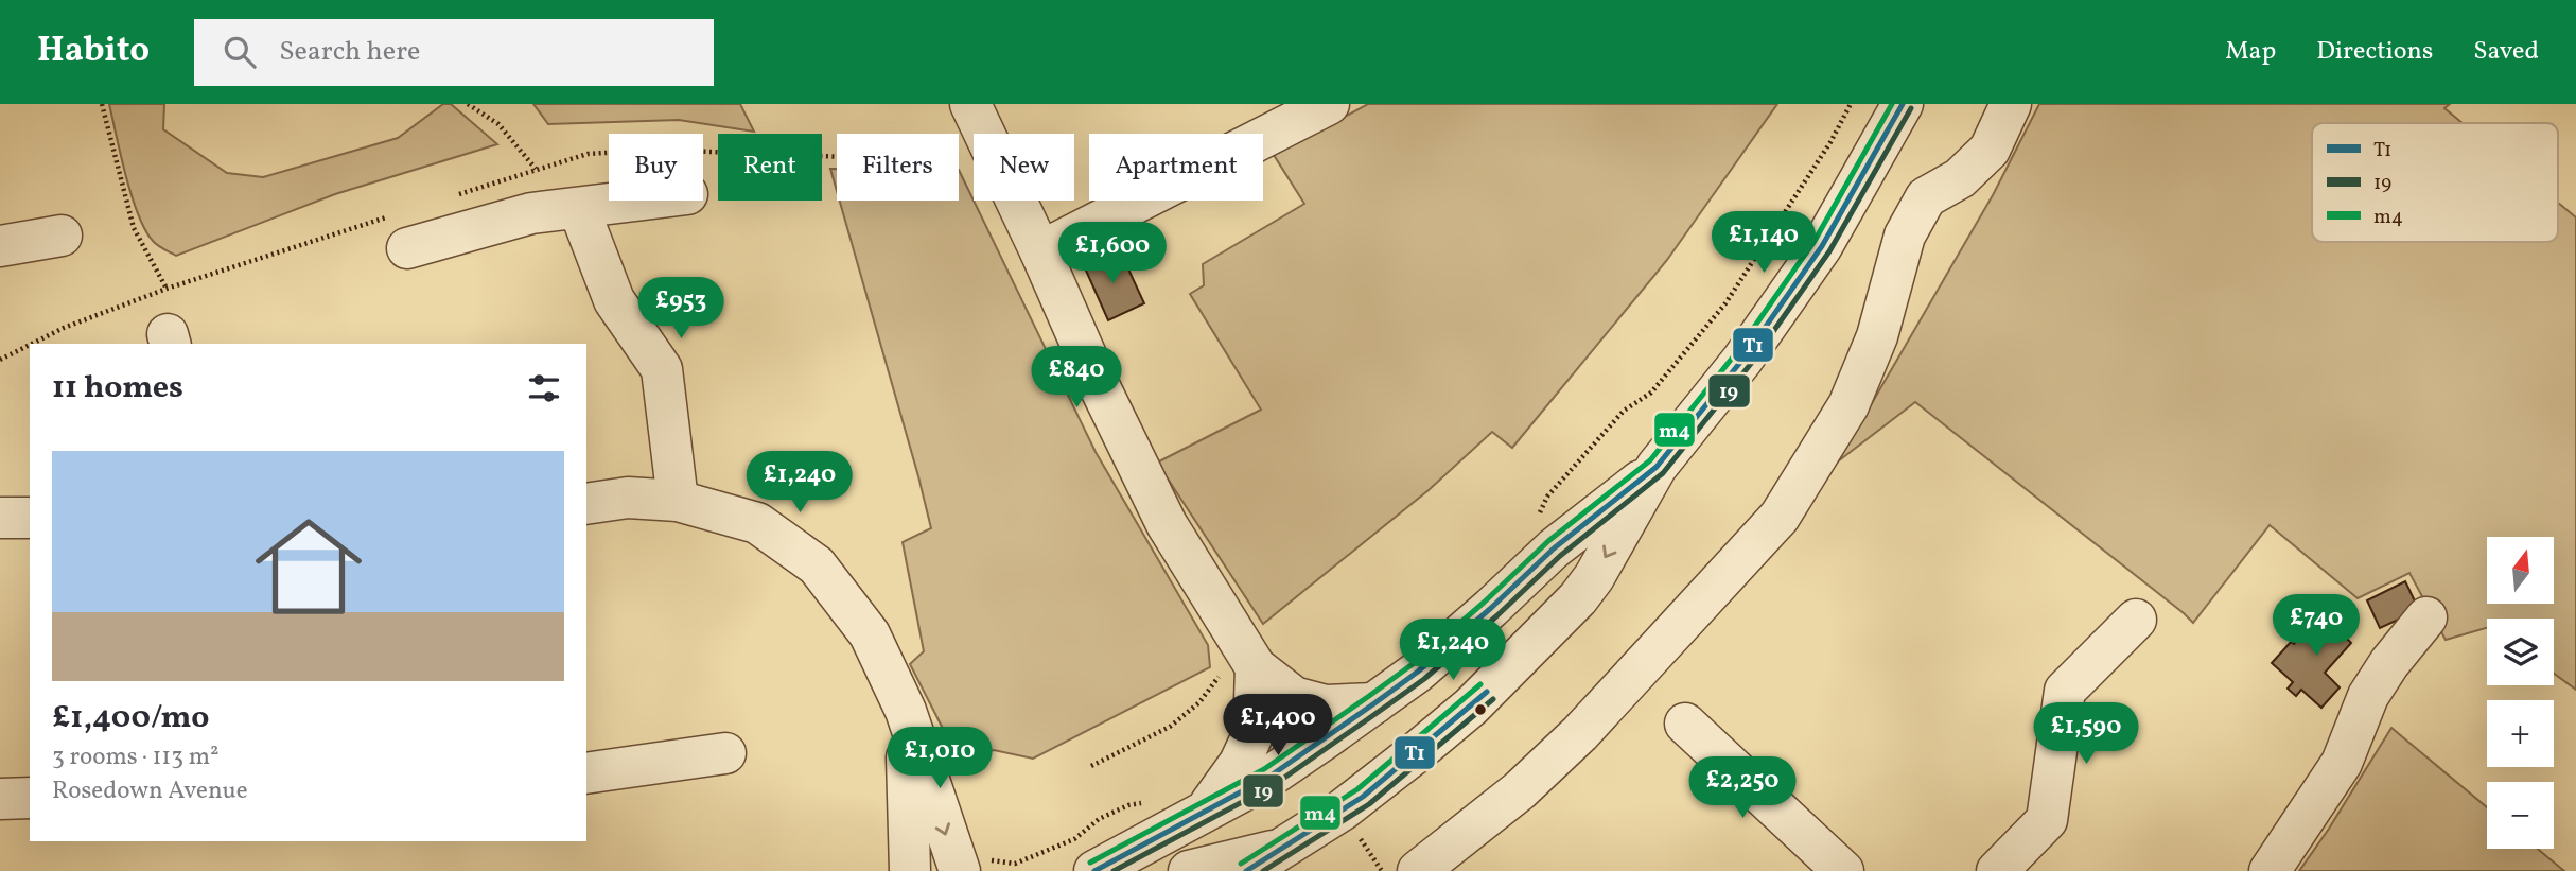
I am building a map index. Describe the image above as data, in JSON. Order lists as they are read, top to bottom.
{
  "lines": ["transit line T1", "transit line m4", "transit line 19"],
  "legend": ["T1", "19", "m4"],
  "north": "top",
  "page": {
    "header": "Habito",
    "search": "Search here",
    "nav": ["Map", "Directions", "Saved"],
    "chip": [
      "Buy",
      "Rent",
      "Filters",
      "New",
      "Apartment"
    ],
    "price": [
      "£1,140",
      "£1,600",
      "£953",
      "£840",
      "£1,240",
      "£740",
      "£1,240",
      "£1,400",
      "£1,590",
      "£1,010",
      "£2,250"
    ],
    "heading": "11 homes",
    "list": [
      {
        "name": "£1,400/mo",
        "note": "3 rooms · 113 m² · Rosedown Avenue"
      }
    ],
    "map_buttons": ["+", "−"]
  }
}
